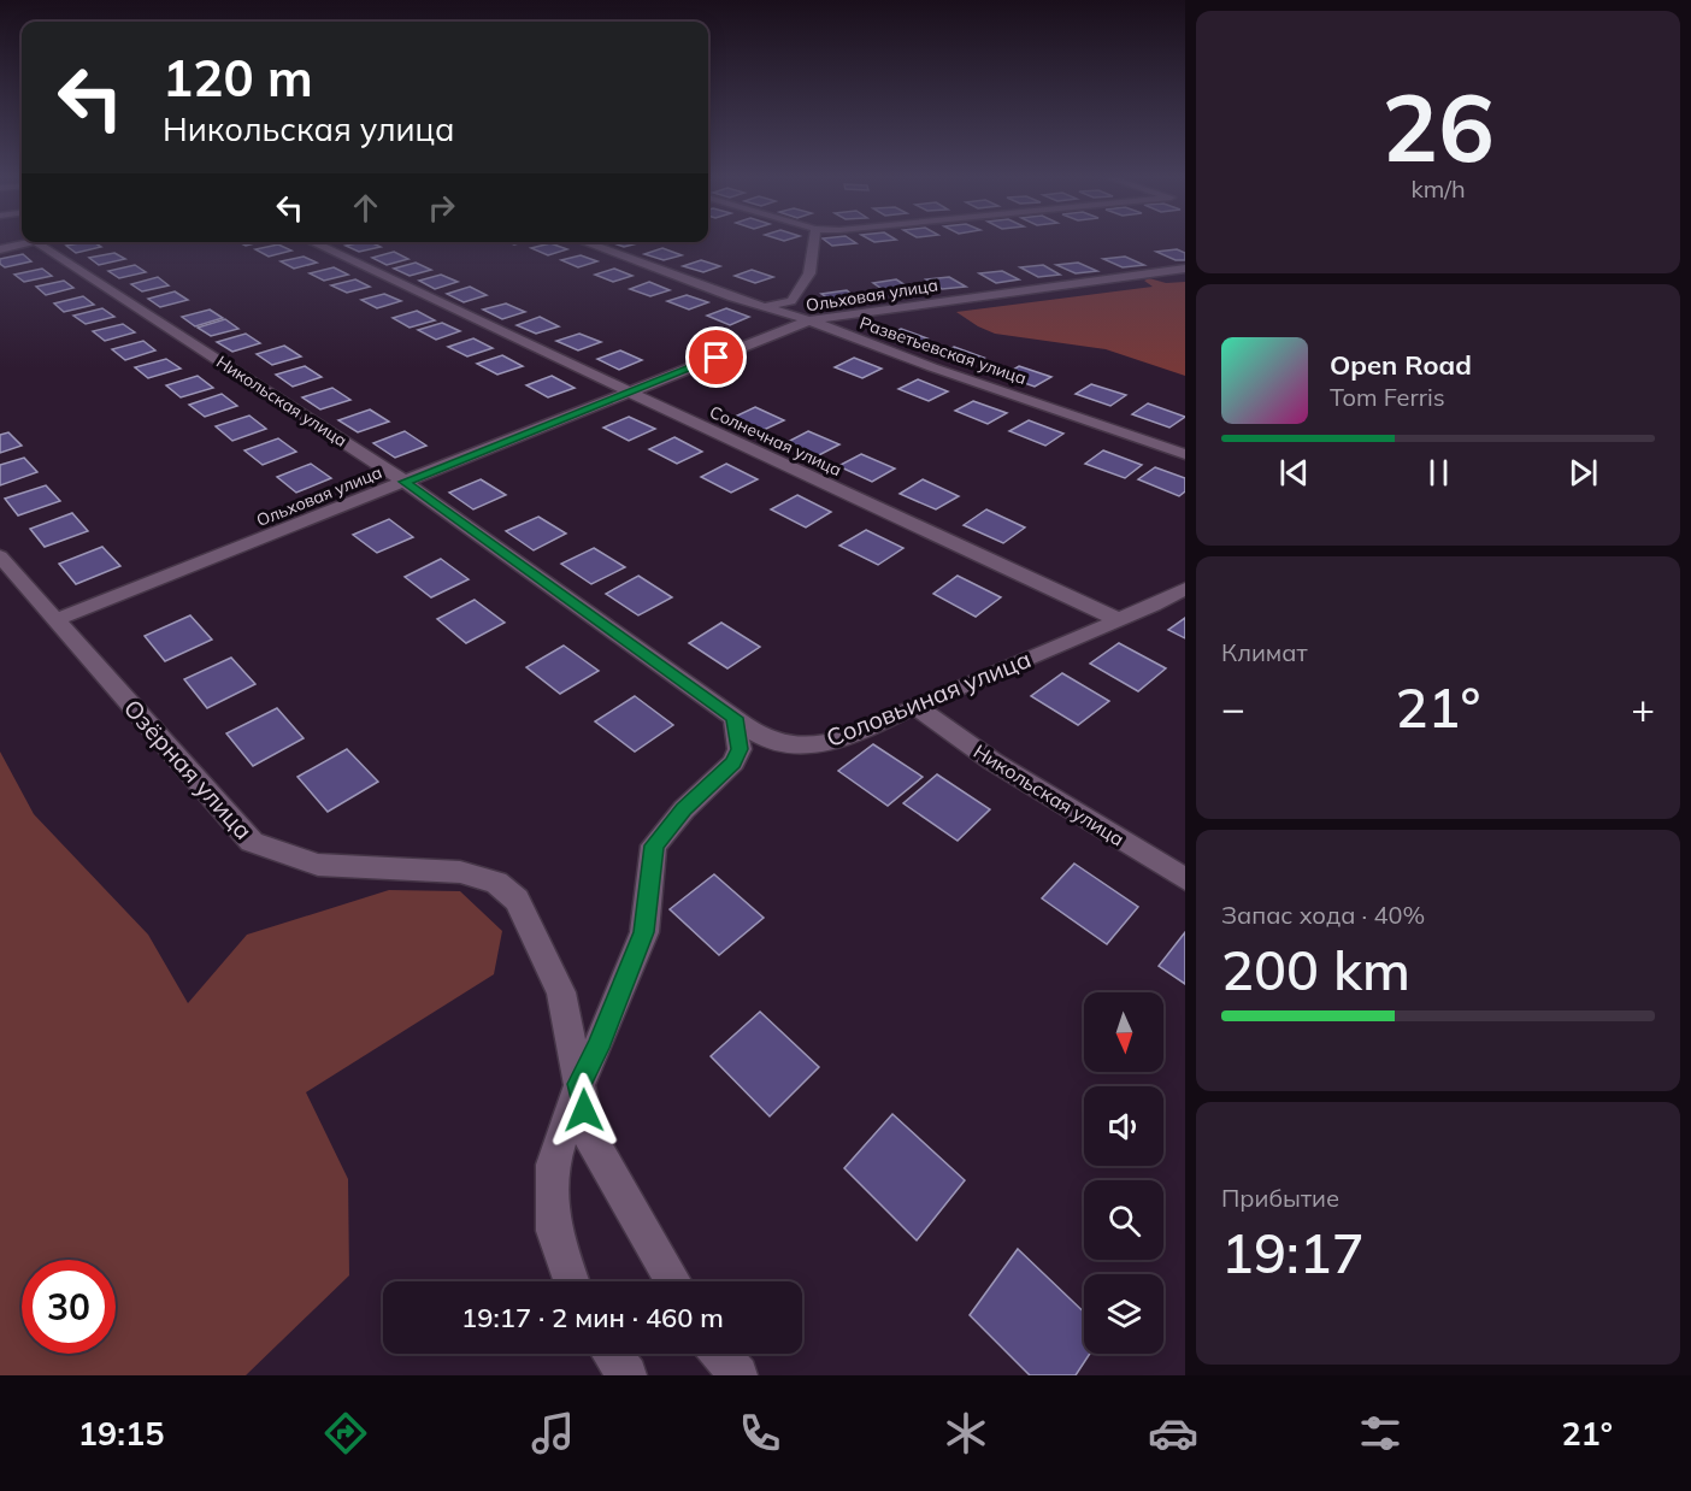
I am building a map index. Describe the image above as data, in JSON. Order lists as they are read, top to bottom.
{
  "streets": {
    "street": [
      "Ольховая улица",
      "Разветьевская улица",
      "Никольская улица",
      "Солнечная улица",
      "Соловьиная улица",
      "Озёрная улица"
    ]
  },
  "crossings": [
    ["Ольховая улица", "Разветьевская улица"],
    ["Ольховая улица", "Никольская улица"],
    ["Ольховая улица", "Солнечная улица"],
    ["Ольховая улица", "Озёрная улица"],
    ["Никольская улица", "Соловьиная улица"],
    ["Солнечная улица", "Соловьиная улица"]
  ],
  "north": "bottom",
  "page": {
    "tile": [
      ["26", "km/h"],
      "Климат",
      ["Запас хода · 40%", "200 km"],
      ["Прибытие", "19:17"]
    ],
    "turn": ["120 m", "Никольская улица"],
    "song": ["Open Road", "Tom Ferris"],
    "heat": ["−", "21°", "+"],
    "limit": "30",
    "trip": "19:17 · 2 мин · 460 m",
    "tabs": ["19:15", "21°"]
  }
}
